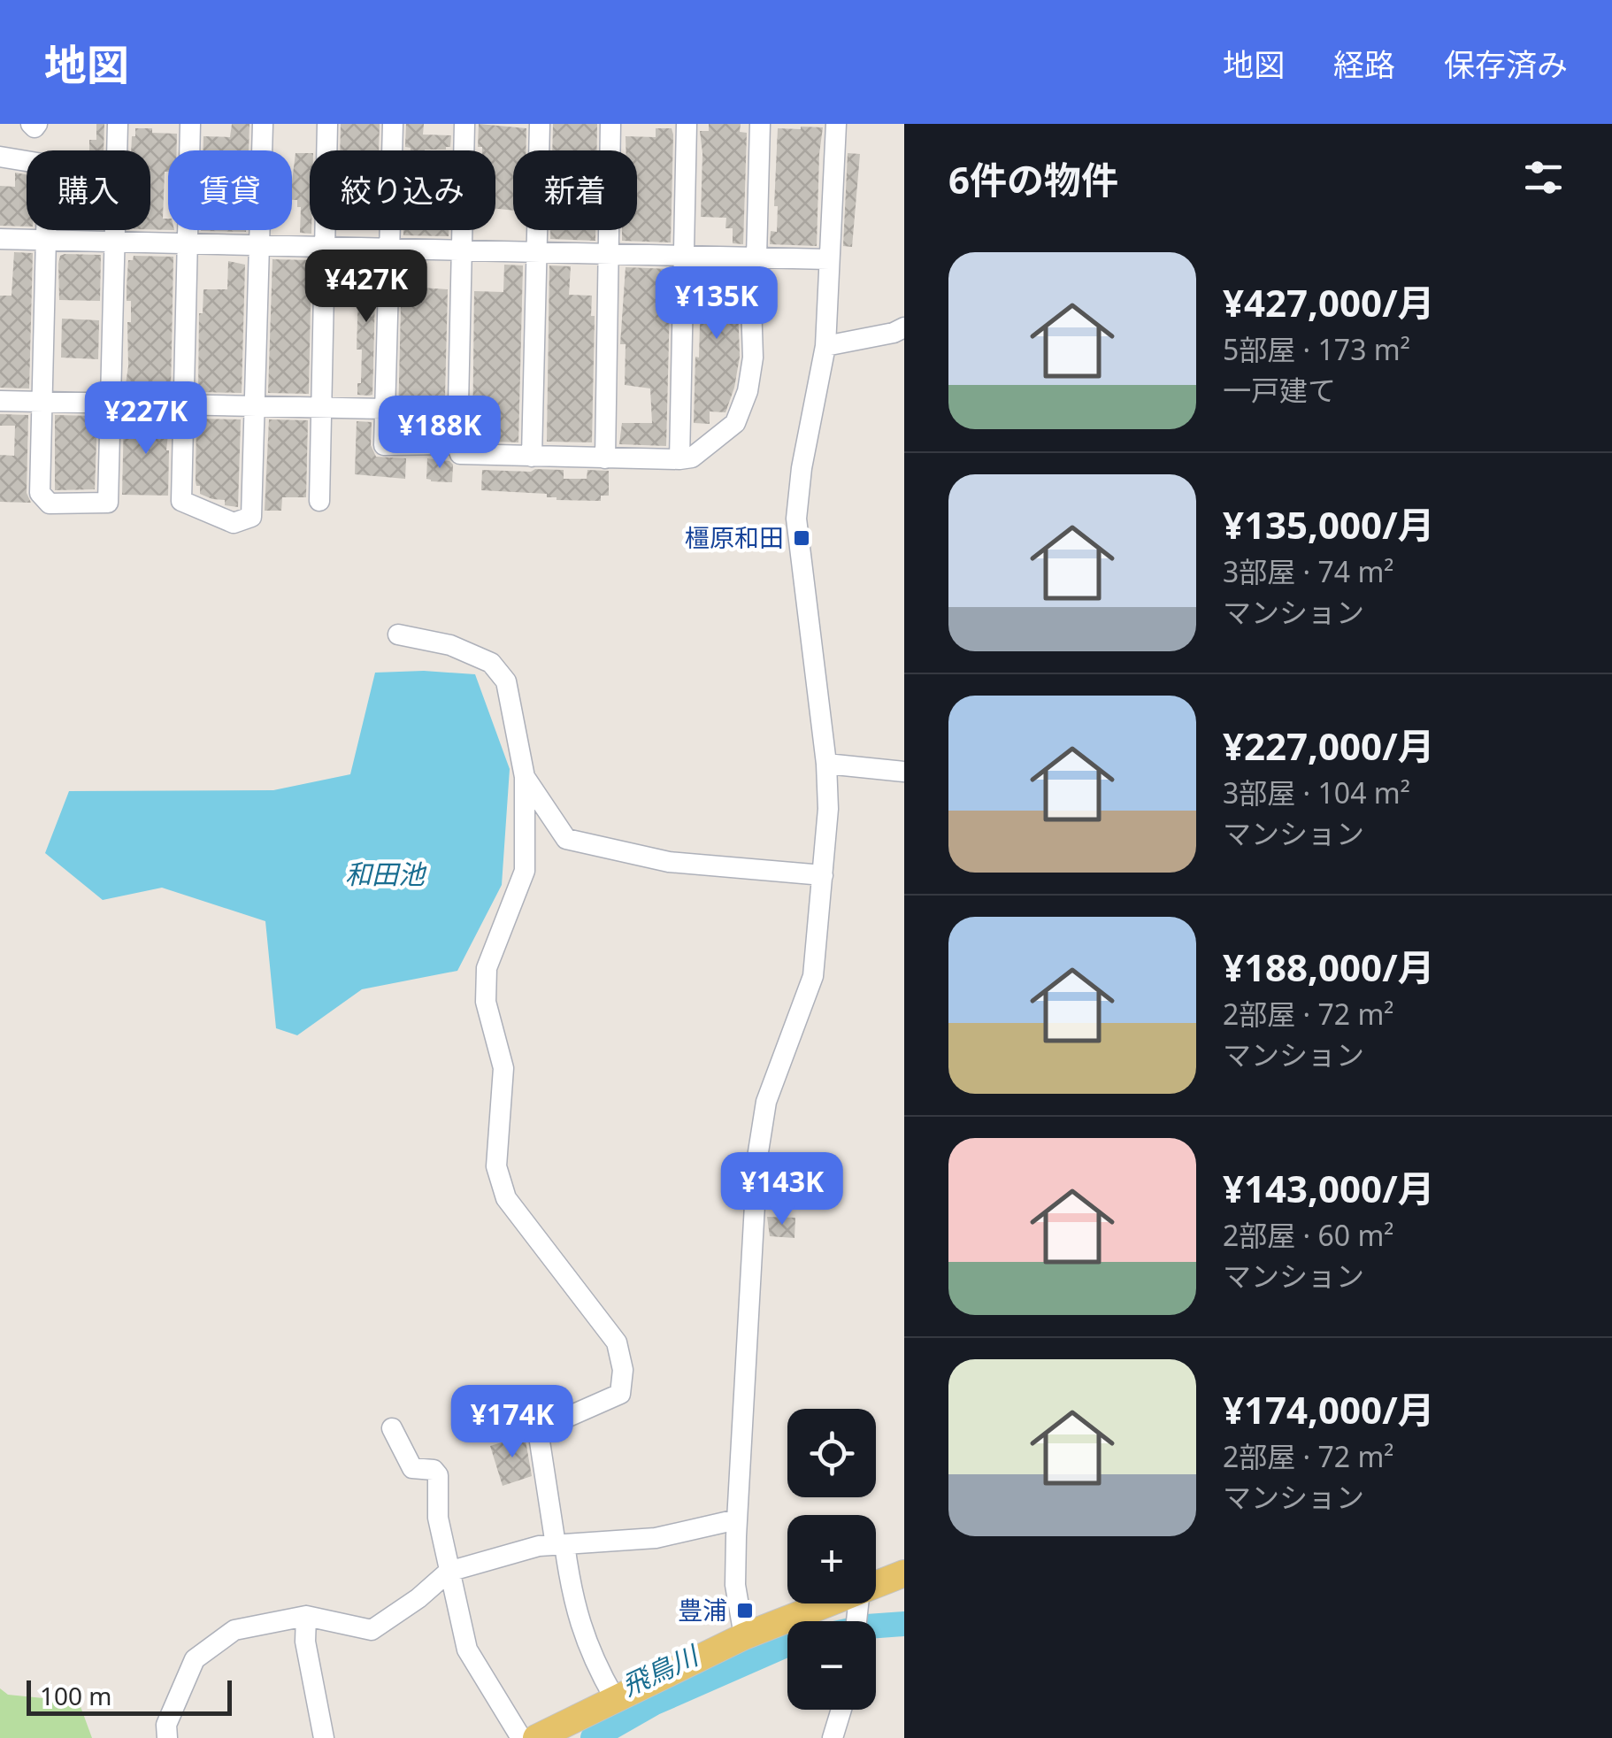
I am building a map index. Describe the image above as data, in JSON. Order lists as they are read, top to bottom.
{
  "water": ["和田池", "飛鳥川"],
  "places": {
    "transit": ["橿原和田", "豊浦"]
  },
  "scale_bar": "100 m",
  "page": {
    "header": "地図",
    "nav": ["地図", "経路", "保存済み"],
    "heading": "6件の物件",
    "chip": [
      "購入",
      "賃貸",
      "絞り込み",
      "新着"
    ],
    "list": [
      {
        "name": "¥427,000/月",
        "note": "5部屋 · 173 m² · 一戸建て"
      },
      {
        "name": "¥135,000/月",
        "note": "3部屋 · 74 m² · マンション"
      },
      {
        "name": "¥227,000/月",
        "note": "3部屋 · 104 m² · マンション"
      },
      {
        "name": "¥188,000/月",
        "note": "2部屋 · 72 m² · マンション"
      },
      {
        "name": "¥143,000/月",
        "note": "2部屋 · 60 m² · マンション"
      },
      {
        "name": "¥174,000/月",
        "note": "2部屋 · 72 m² · マンション"
      }
    ],
    "price": [
      "¥427K",
      "¥135K",
      "¥227K",
      "¥188K",
      "¥143K",
      "¥174K"
    ],
    "map_buttons": ["+", "−"],
    "scale": "100 m"
  }
}
